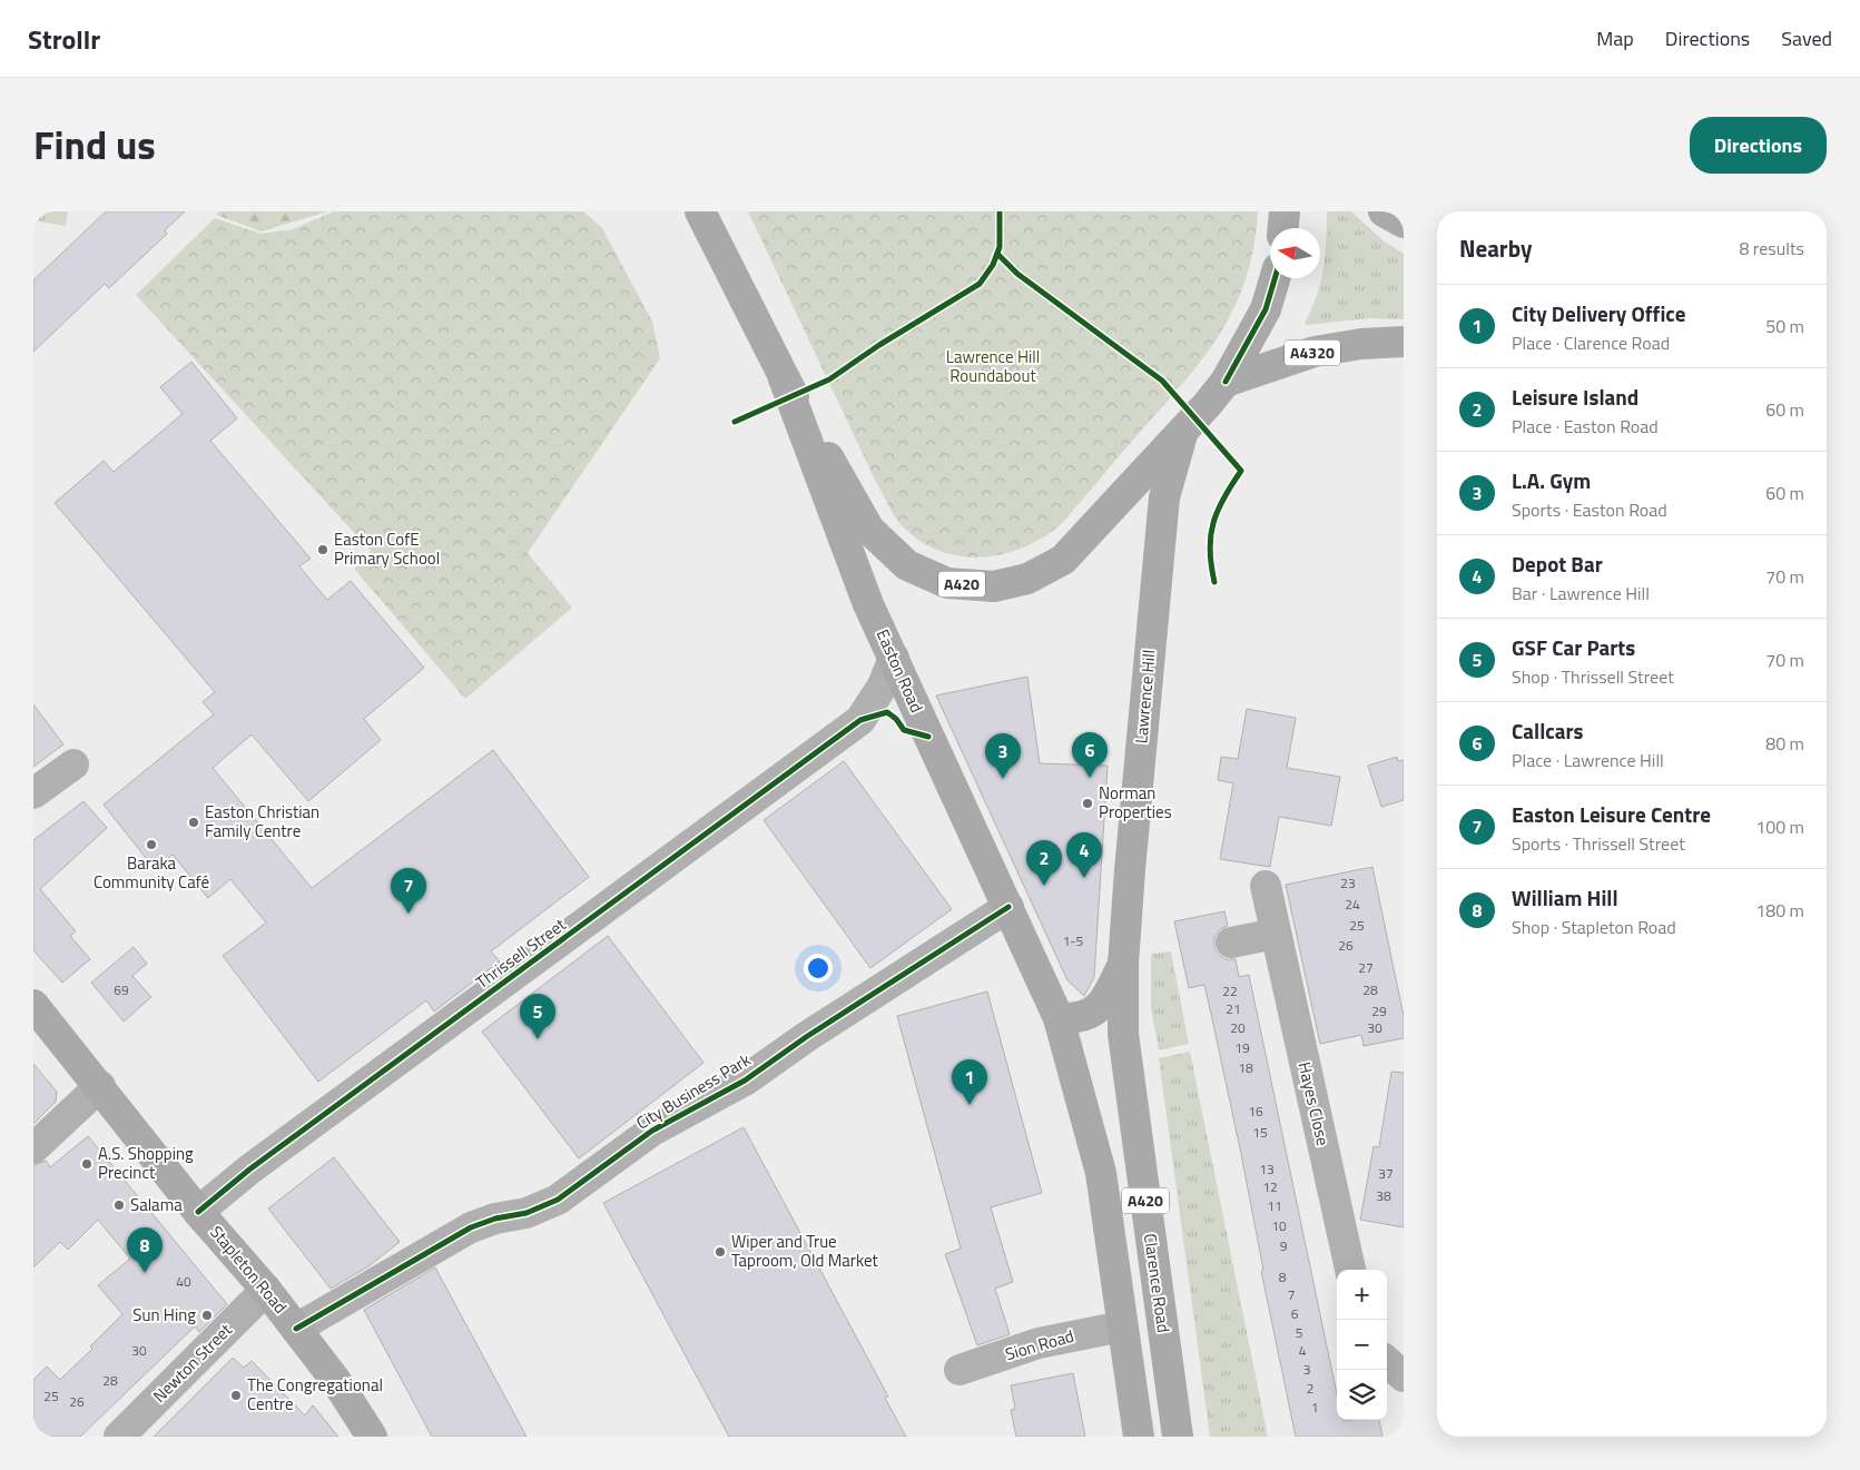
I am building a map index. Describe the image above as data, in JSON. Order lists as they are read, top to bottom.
{
  "streets": {
    "main road": [
      "A4320",
      "A420",
      "Easton Road",
      "Lawrence Hill",
      "Stapleton Road",
      "Clarence Road"
    ],
    "street": [
      "Thrissell Street",
      "City Business Park",
      "Hayes Close",
      "Sion Road",
      "Newton Street"
    ]
  },
  "crossings": [
    ["A4320", "A420"],
    ["A420", "Easton Road"],
    ["A420", "Lawrence Hill"],
    ["A420", "Sion Road"],
    ["Easton Road", "Thrissell Street"],
    ["Easton Road", "City Business Park"],
    ["Lawrence Hill", "Clarence Road"],
    ["Thrissell Street", "Stapleton Road"],
    ["City Business Park", "Stapleton Road"],
    ["Stapleton Road", "Newton Street"]
  ],
  "parks": ["Lawrence Hill Roundabout"],
  "places": [
    "Easton CofE Primary School",
    "Norman Properties",
    "Easton Christian Family Centre",
    "Baraka Community Café",
    "A.S. Shopping Precinct",
    "Salama",
    "Wiper and True Taproom, Old Market",
    "Sun Hing",
    "The Congregational Centre"
  ],
  "house_numbers": [
    "23",
    "24",
    "25",
    "1-5",
    "26",
    "27",
    "69",
    "28",
    "22",
    "21",
    "29",
    "20",
    "30",
    "19",
    "18",
    "16",
    "15",
    "13",
    "37",
    "12",
    "38",
    "11",
    "10",
    "9",
    "8",
    "40",
    "7",
    "6",
    "5",
    "30",
    "4",
    "3",
    "28",
    "2",
    "25",
    "26",
    "1"
  ],
  "north": "left",
  "page": {
    "header": "Strollr",
    "nav": ["Map", "Directions", "Saved"],
    "title": "Find us",
    "buttons": "Directions",
    "heading": ["Nearby", "8 results"],
    "list": [
      {
        "mark": "1",
        "name": "City Delivery Office",
        "note": "Place · Clarence Road",
        "value": "50 m"
      },
      {
        "mark": "2",
        "name": "Leisure Island",
        "note": "Place · Easton Road",
        "value": "60 m"
      },
      {
        "mark": "3",
        "name": "L.A. Gym",
        "note": "Sports · Easton Road",
        "value": "60 m"
      },
      {
        "mark": "4",
        "name": "Depot Bar",
        "note": "Bar · Lawrence Hill",
        "value": "70 m"
      },
      {
        "mark": "5",
        "name": "GSF Car Parts",
        "note": "Shop · Thrissell Street",
        "value": "70 m"
      },
      {
        "mark": "6",
        "name": "Callcars",
        "note": "Place · Lawrence Hill",
        "value": "80 m"
      },
      {
        "mark": "7",
        "name": "Easton Leisure Centre",
        "note": "Sports · Thrissell Street",
        "value": "100 m"
      },
      {
        "mark": "8",
        "name": "William Hill",
        "note": "Shop · Stapleton Road",
        "value": "180 m"
      }
    ],
    "pins": [
      "6",
      "3",
      "4",
      "2",
      "7",
      "5",
      "1",
      "8"
    ],
    "map_buttons": ["+", "−"]
  }
}
